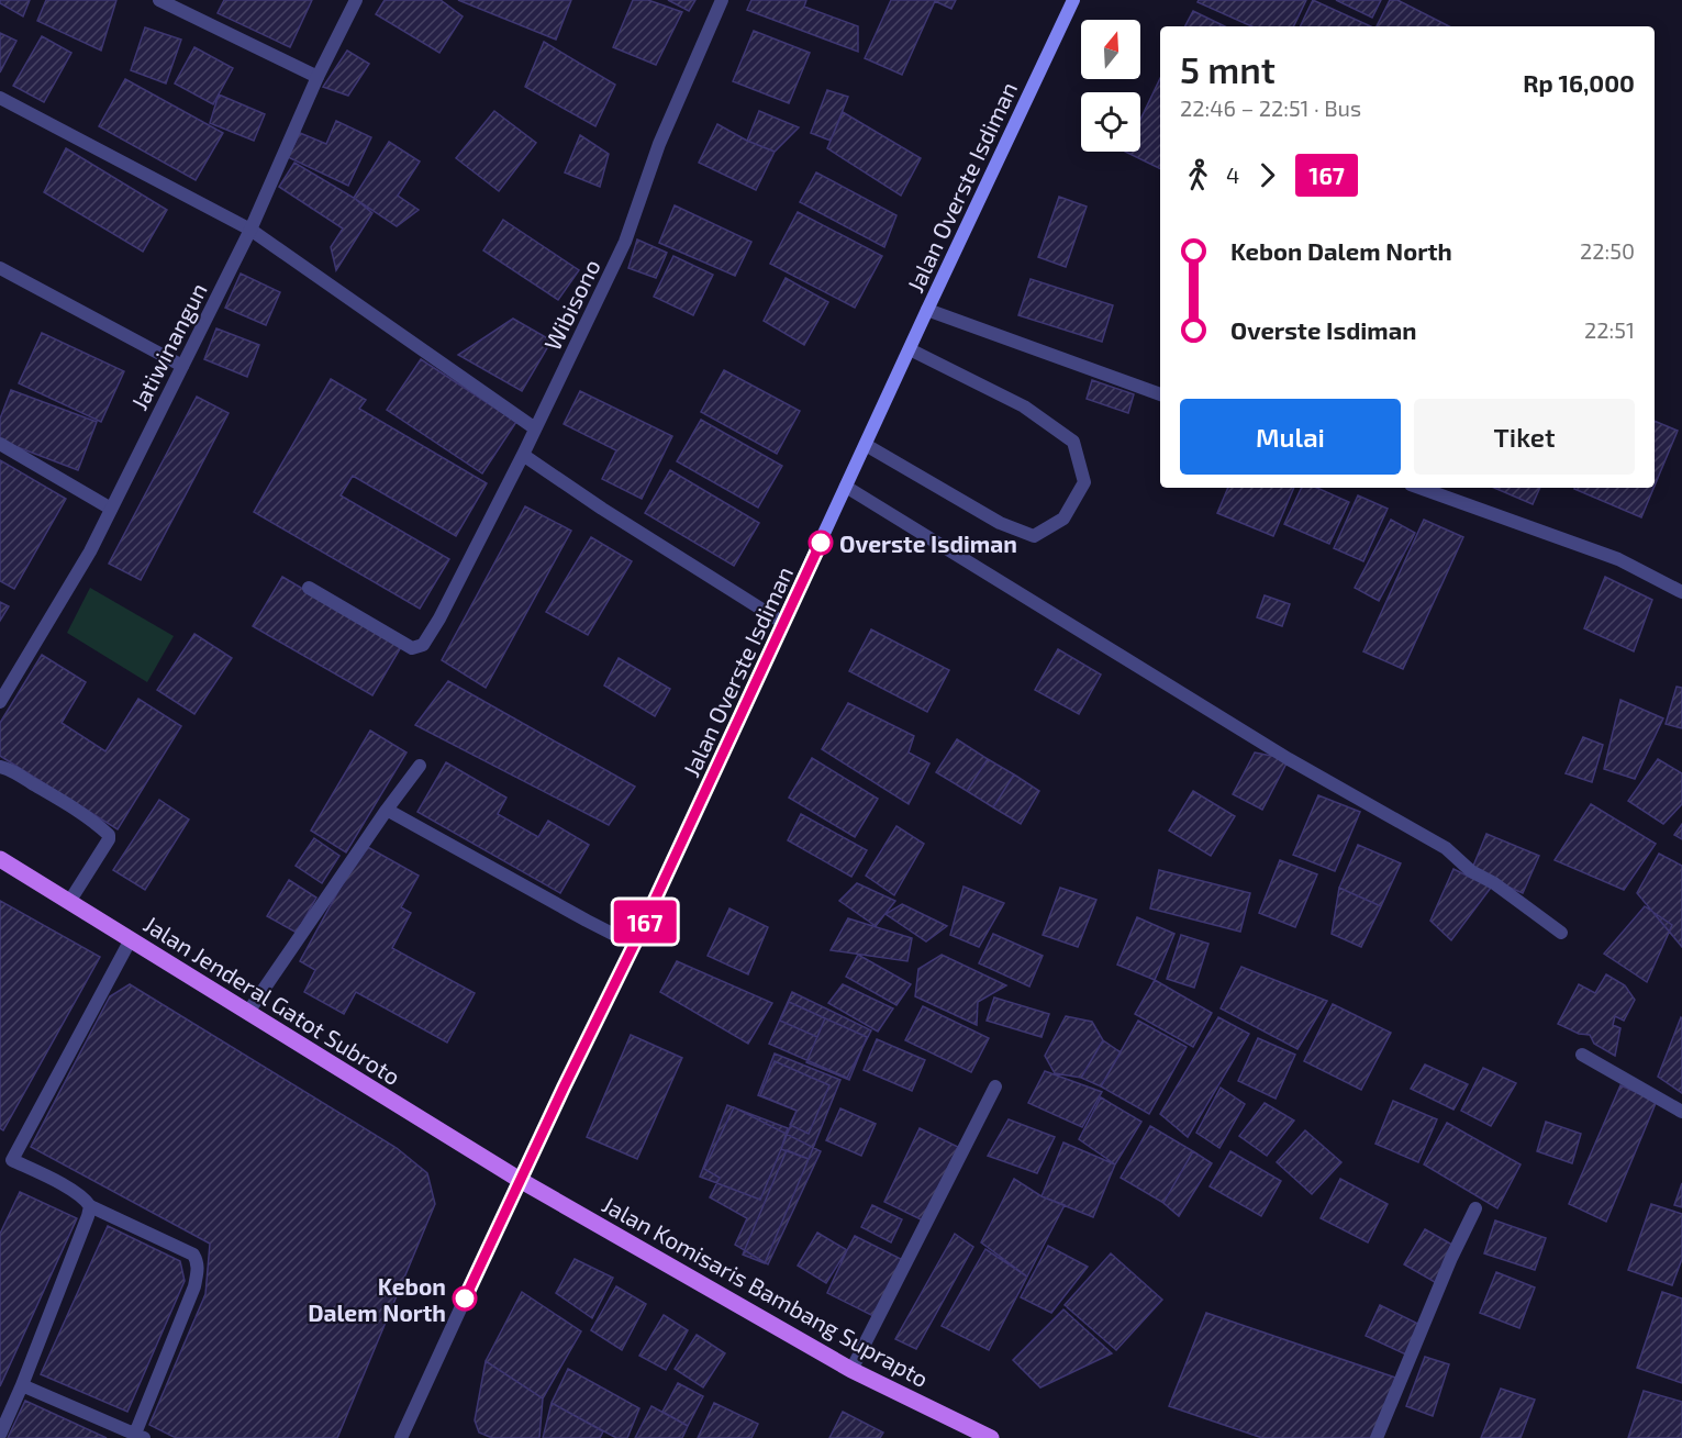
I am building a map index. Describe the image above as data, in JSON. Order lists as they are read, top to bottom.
{
  "streets": {
    "main road": ["Jalan Overste Isdiman", "Jalan Jenderal Gatot Subroto", "Jalan Komisaris Bambang Suprapto"],
    "street": ["Wibisono", "Jatiwinangun"]
  },
  "crossings": [
    ["Jalan Overste Isdiman", "Jalan Jenderal Gatot Subroto"],
    ["Jalan Overste Isdiman", "Jalan Komisaris Bambang Suprapto"],
    ["Jalan Jenderal Gatot Subroto", "Jalan Komisaris Bambang Suprapto"]
  ],
  "places": ["Overste Isdiman", "Kebon Dalem North"],
  "lines": ["bus line 167"],
  "north": "top",
  "page": {
    "on_map": "167",
    "heading": ["5 mnt", "22:46 – 22:51 · Bus", "Rp 16,000"],
    "legs": ["4", "167"],
    "list": [
      {
        "name": "Kebon Dalem North",
        "value": "22:50"
      },
      {
        "name": "Overste Isdiman",
        "value": "22:51"
      }
    ],
    "buttons": ["Mulai", "Tiket"]
  }
}
